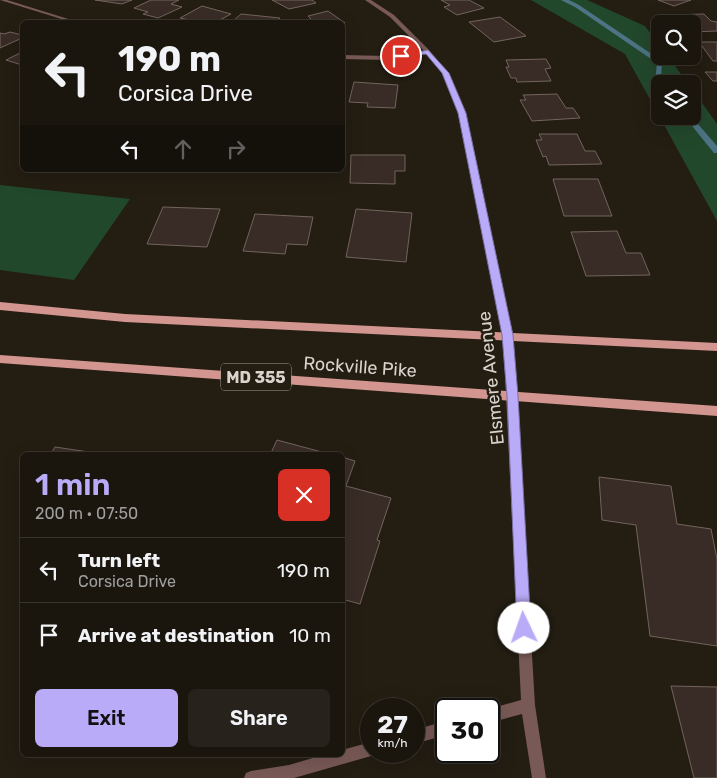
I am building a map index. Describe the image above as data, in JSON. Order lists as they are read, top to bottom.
{
  "streets": {
    "main road": ["Rockville Pike", "MD 355"],
    "street": ["Elsmere Avenue"]
  },
  "crossings": [
    ["Rockville Pike", "Elsmere Avenue"]
  ],
  "page": {
    "turn": ["190 m", "Corsica Drive"],
    "heading": ["1 min", "200 m · 07:50"],
    "list": [
      {
        "name": "Turn left",
        "note": "Corsica Drive",
        "value": "190 m"
      },
      {
        "name": "Arrive at destination",
        "value": "10 m"
      }
    ],
    "buttons": ["Exit", "Share"],
    "speed": "27 km/h",
    "limit": "30"
  }
}
